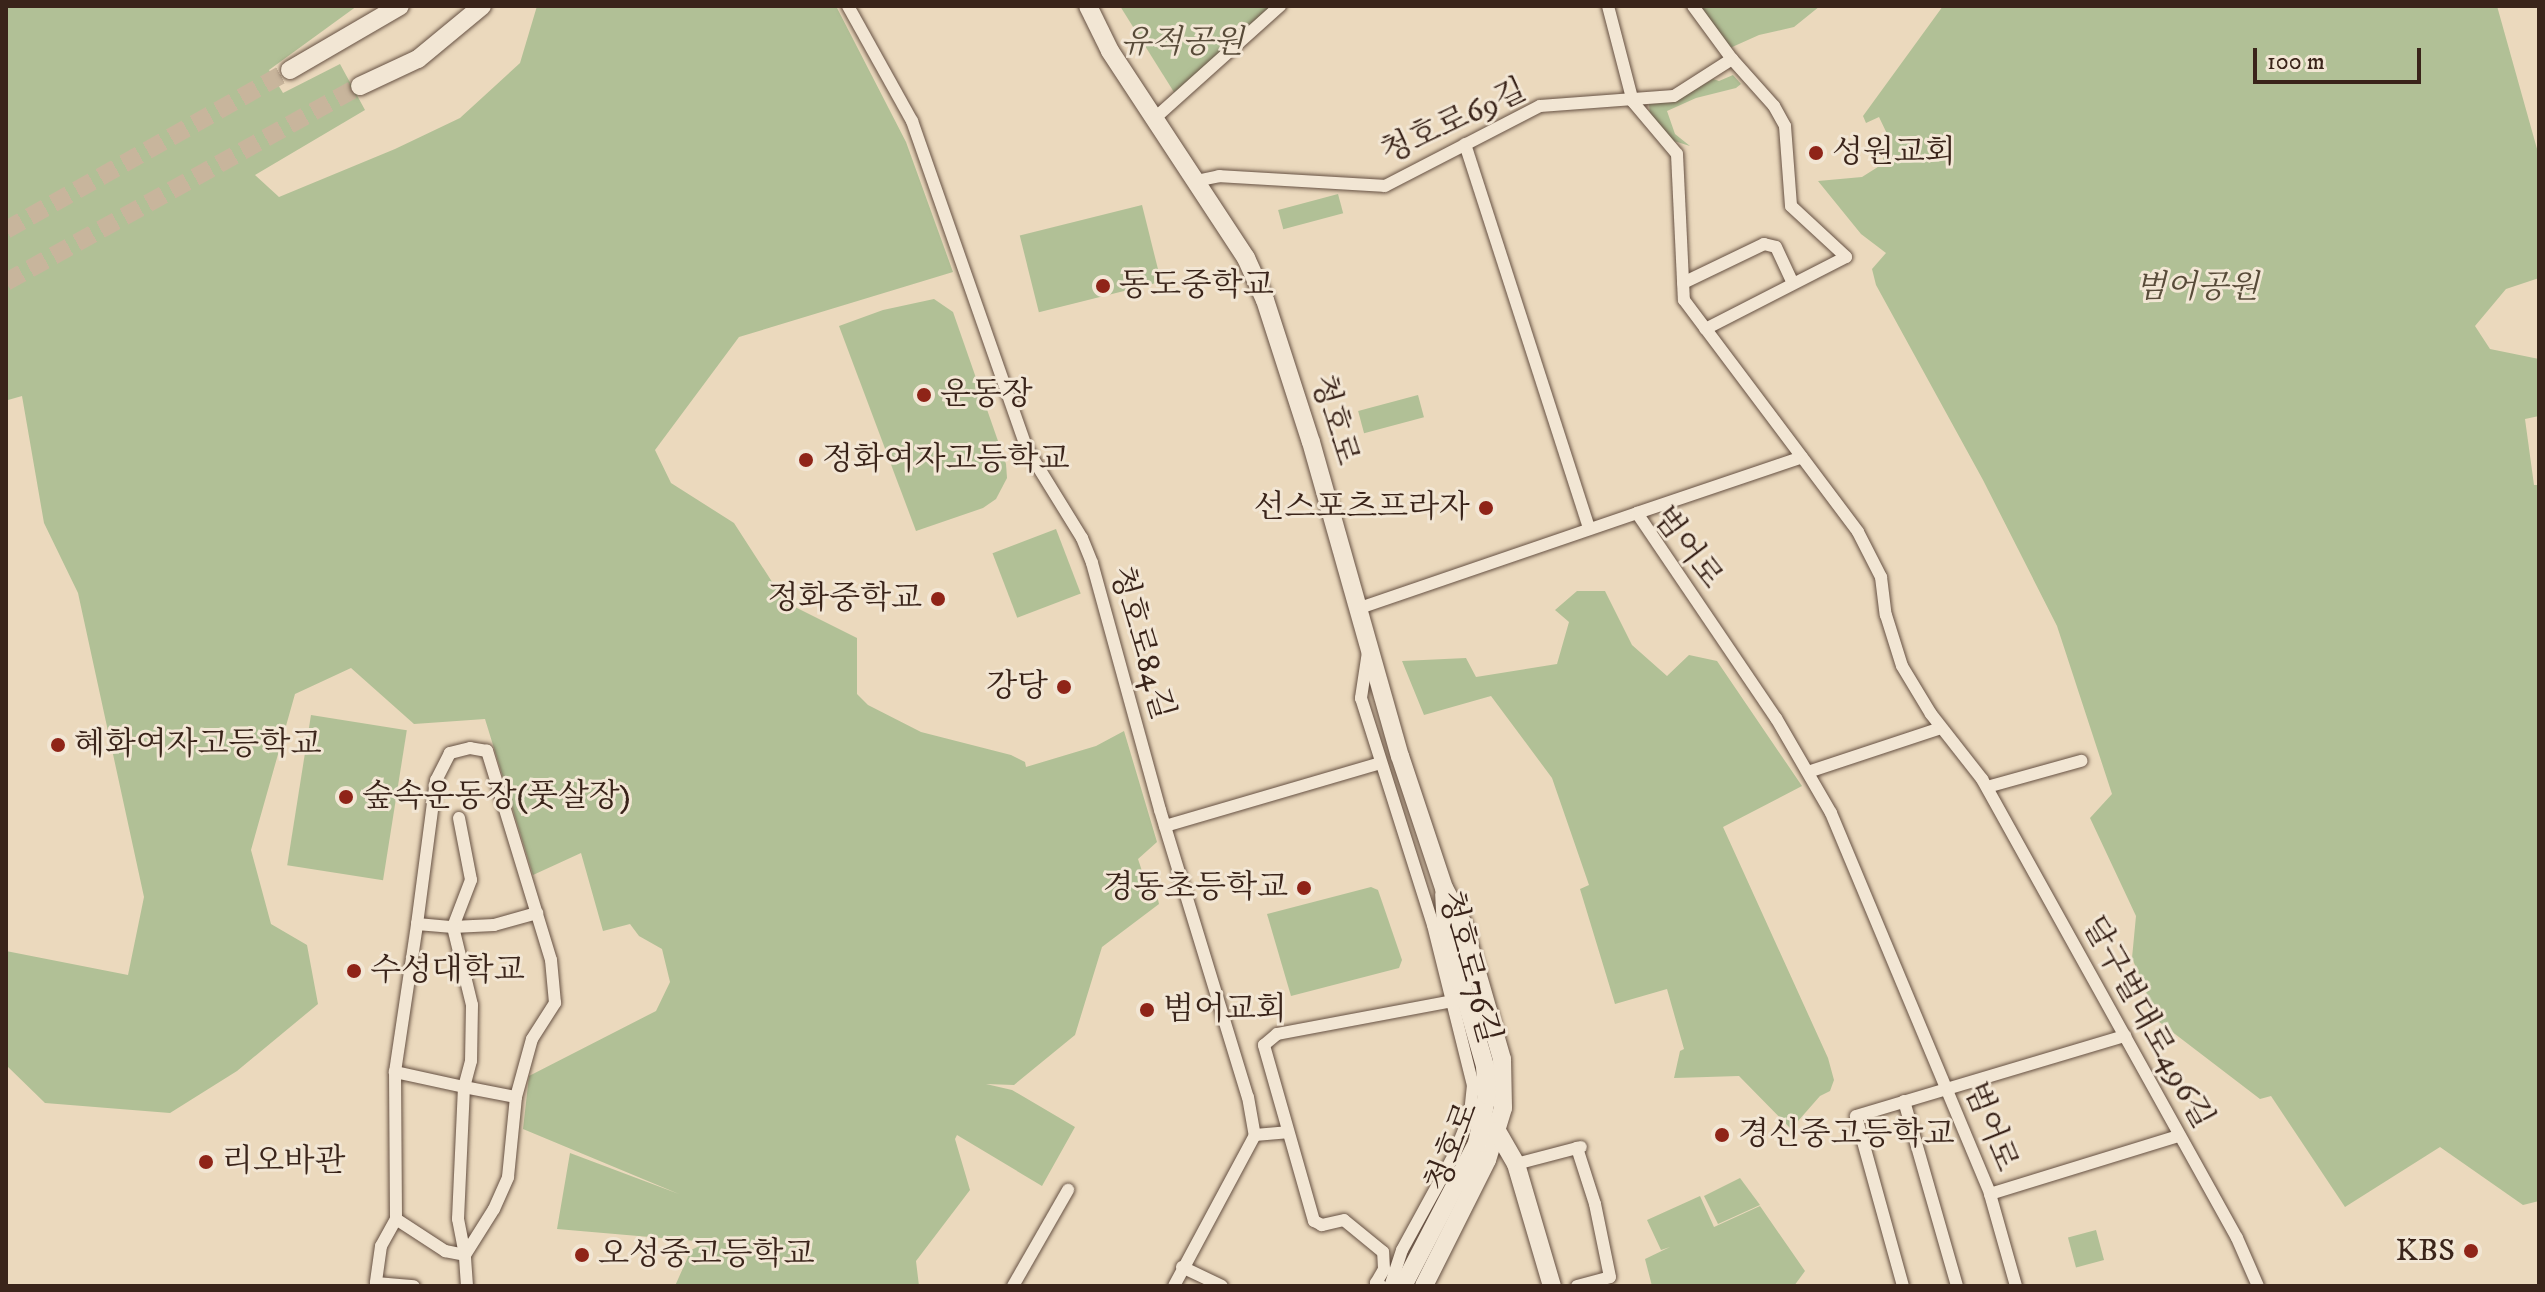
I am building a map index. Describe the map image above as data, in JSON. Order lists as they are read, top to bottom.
{
  "streets": {
    "main road": ["청호로"],
    "street": [
      "청호로69길",
      "범어로",
      "청호로84길",
      "청호로76길",
      "달구벌대로496길"
    ]
  },
  "crossings": [
    ["청호로69길", "청호로"],
    ["청호로", "범어로"],
    ["청호로", "청호로76길"]
  ],
  "parks": ["유적공원", "범어공원"],
  "places": [
    "성원교회",
    "동도중학교",
    "운동장",
    "정화여자고등학교",
    "선스포츠프라자",
    "정화중학교",
    "강당",
    "혜화여자고등학교",
    "숲속운동장(풋살장)",
    "경동초등학교",
    "수성대학교",
    "범어교회",
    "경신중고등학교",
    "리오바관",
    "KBS",
    "오성중고등학교"
  ],
  "scale_bar": "100 m"
}
